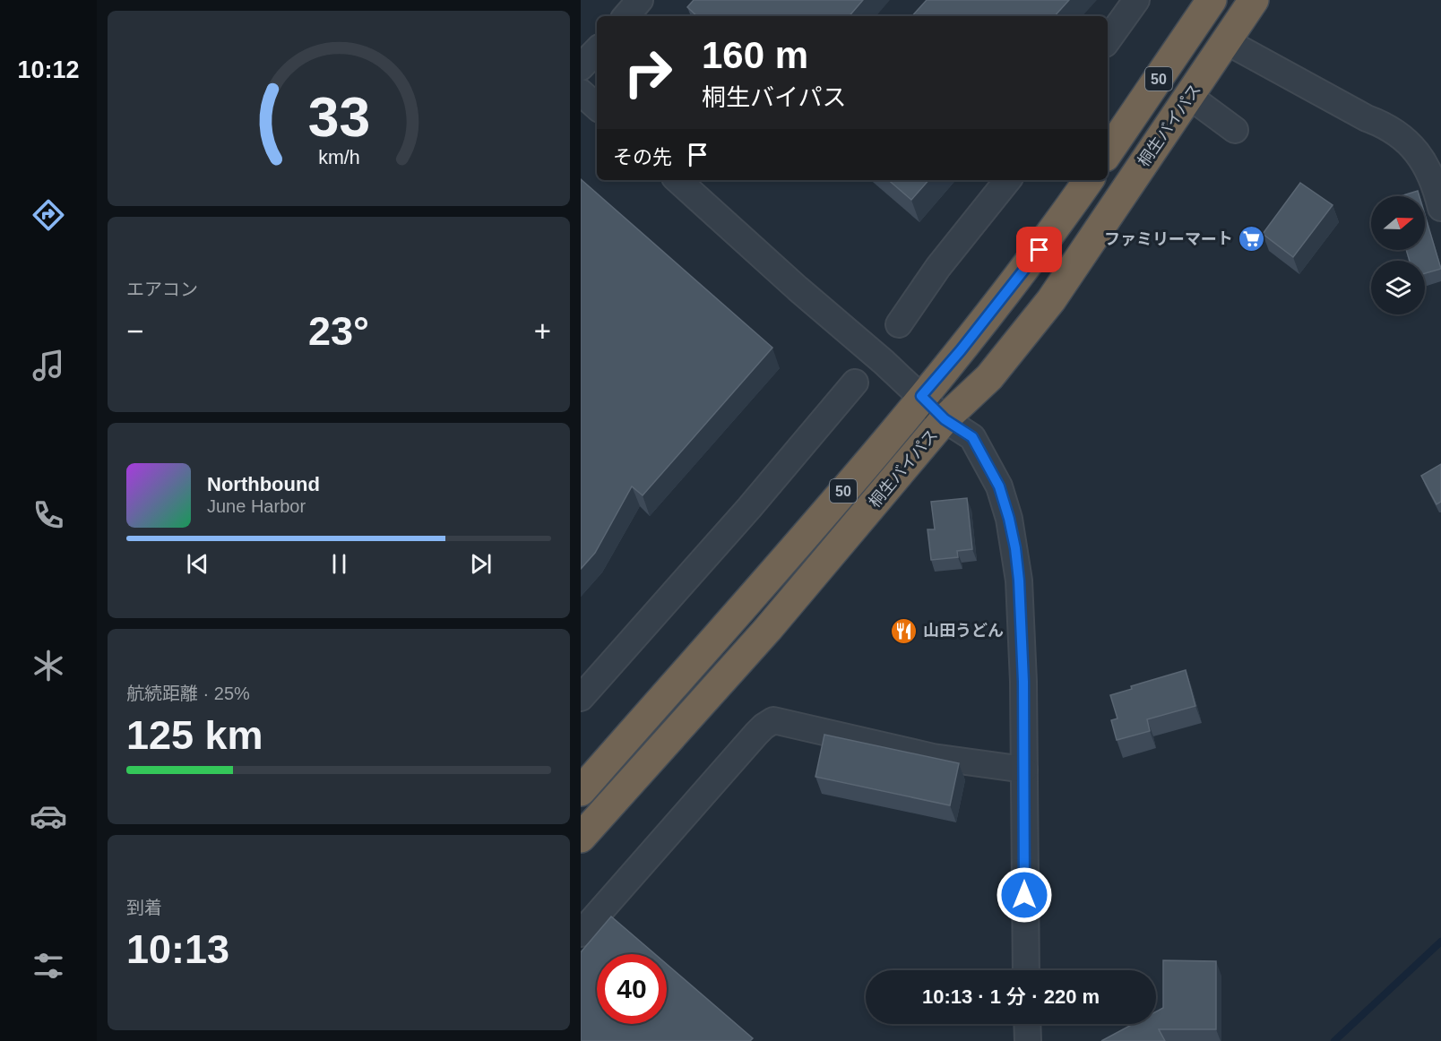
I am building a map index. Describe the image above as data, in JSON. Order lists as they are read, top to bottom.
{
  "streets": {
    "highway": ["50", "桐生バイパス"]
  },
  "places": {
    "supermarket": ["ファミリーマート"],
    "restaurant": ["山田うどん"]
  },
  "north": "right",
  "page": {
    "tabs": "10:12",
    "turn": ["160 m", "桐生バイパス"],
    "then": "その先",
    "tile": [
      "エアコン",
      ["航続距離 · 25%", "125 km"],
      ["到着", "10:13"]
    ],
    "heat": ["−", "23°", "+"],
    "song": ["Northbound", "June Harbor"],
    "limit": "40",
    "trip": "10:13 · 1 分 · 220 m",
    "gauge": ["33", "km/h"]
  }
}
